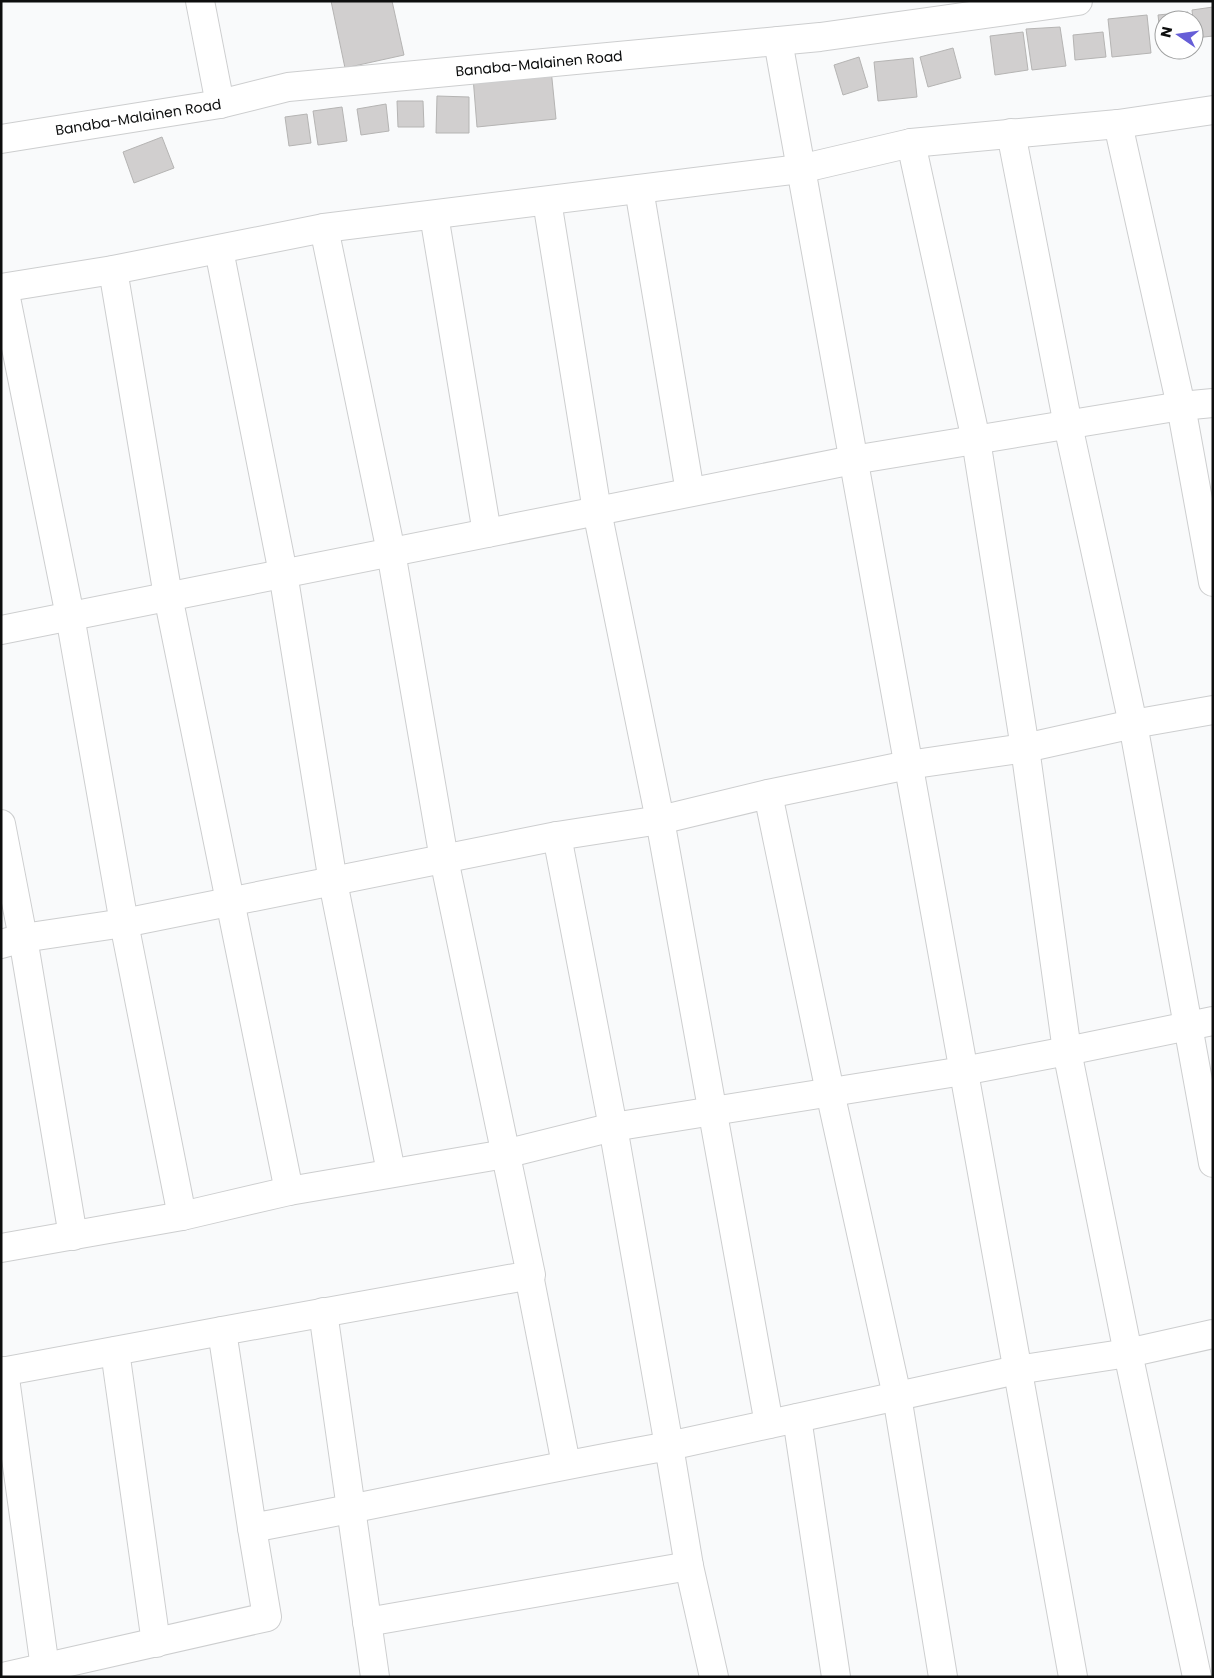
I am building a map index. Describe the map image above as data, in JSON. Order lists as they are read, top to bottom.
{
  "streets": {
    "street": ["Banaba-Malainen Road"]
  },
  "north": "left"
}
